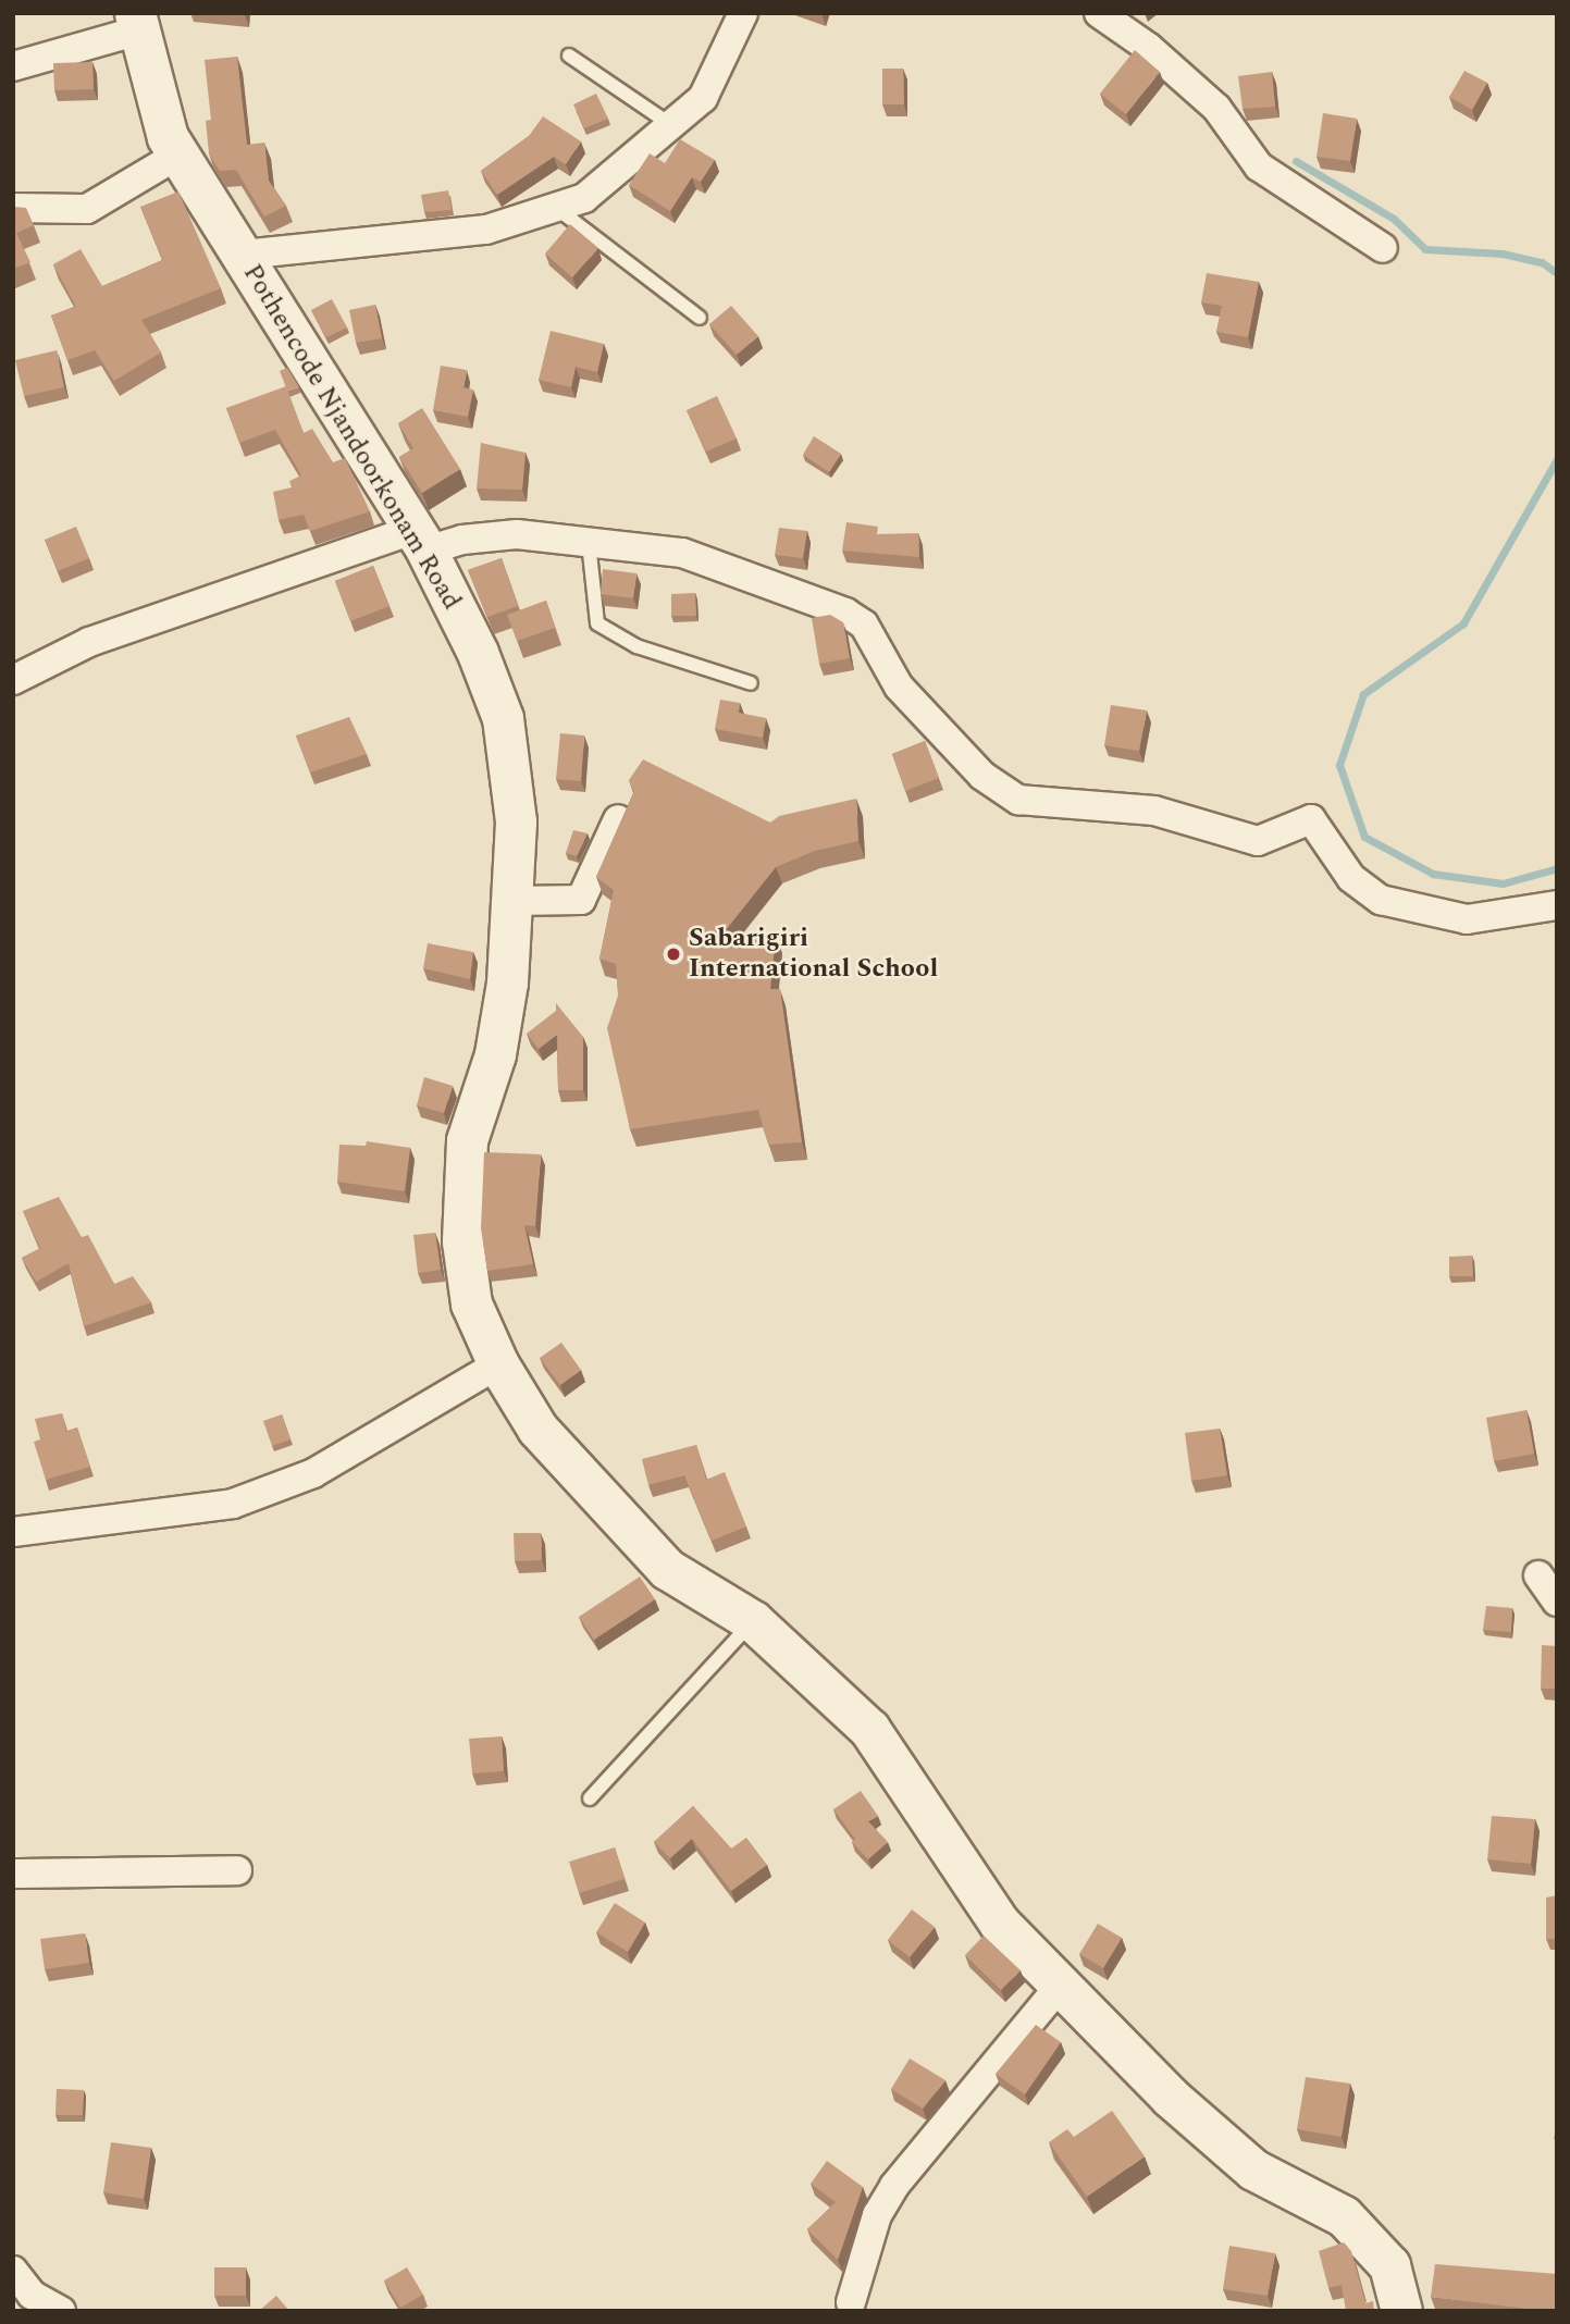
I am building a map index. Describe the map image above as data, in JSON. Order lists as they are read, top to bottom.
{
  "streets": {
    "main road": ["Pothencode Njandoorkonam Road"]
  },
  "places": ["Sabarigiri International School"]
}
